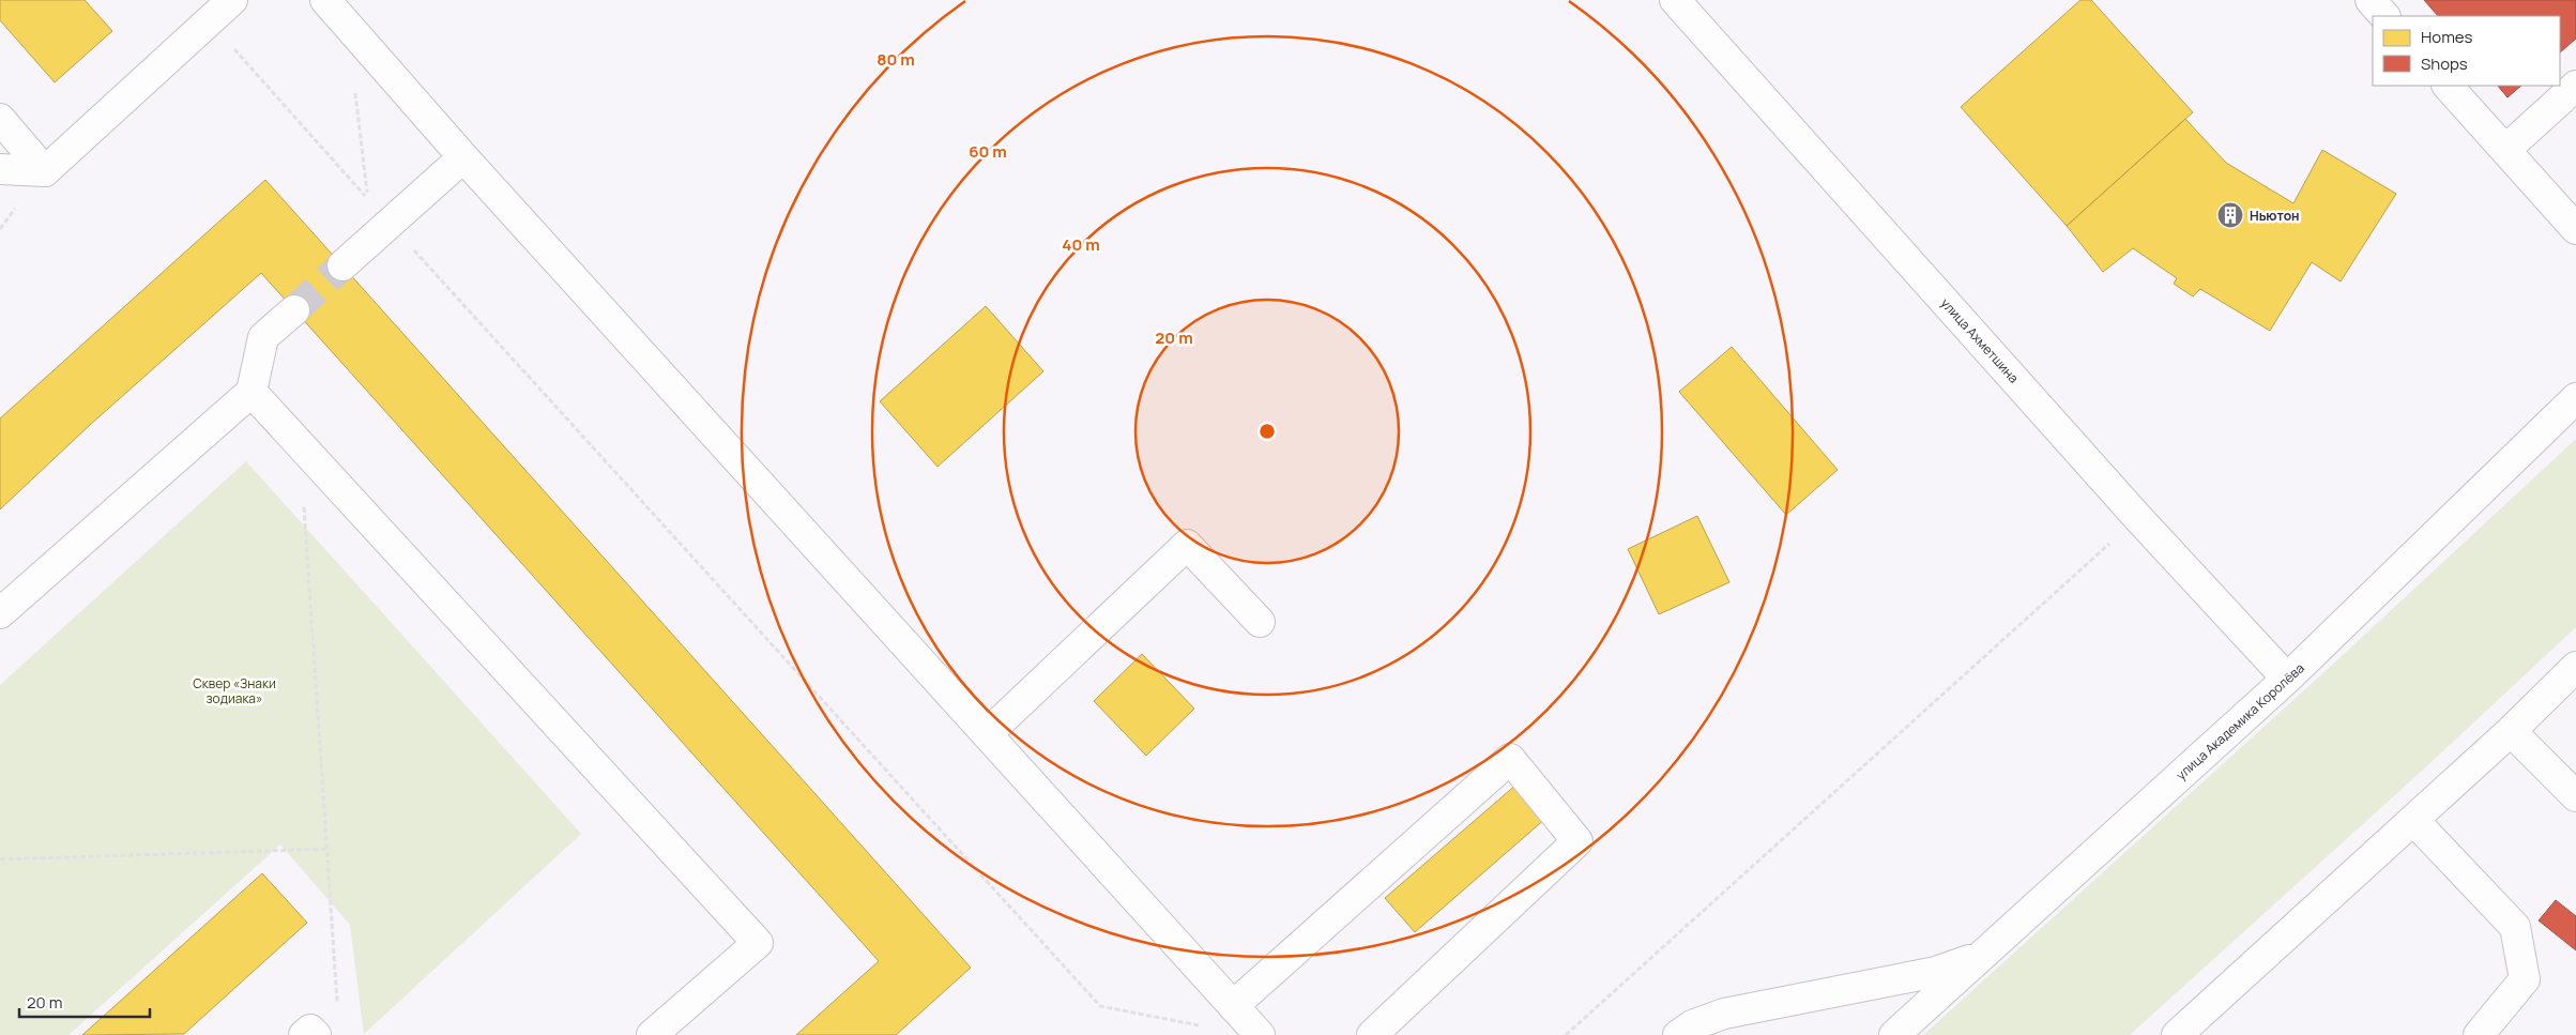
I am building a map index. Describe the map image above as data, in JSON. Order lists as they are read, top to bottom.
{
  "streets": {
    "street": ["улица Ахметшина", "улица Академика Королёва"]
  },
  "crossings": [
    ["улица Ахметшина", "улица Академика Королёва"]
  ],
  "parks": ["Сквер «Знаки зодиака»"],
  "places": {
    "building": ["Ньютон"]
  },
  "legend": ["Homes", "Shops"],
  "scale_bar": "20 m",
  "rings": [
    "80 m",
    "60 m",
    "40 m",
    "20 m"
  ]
}
